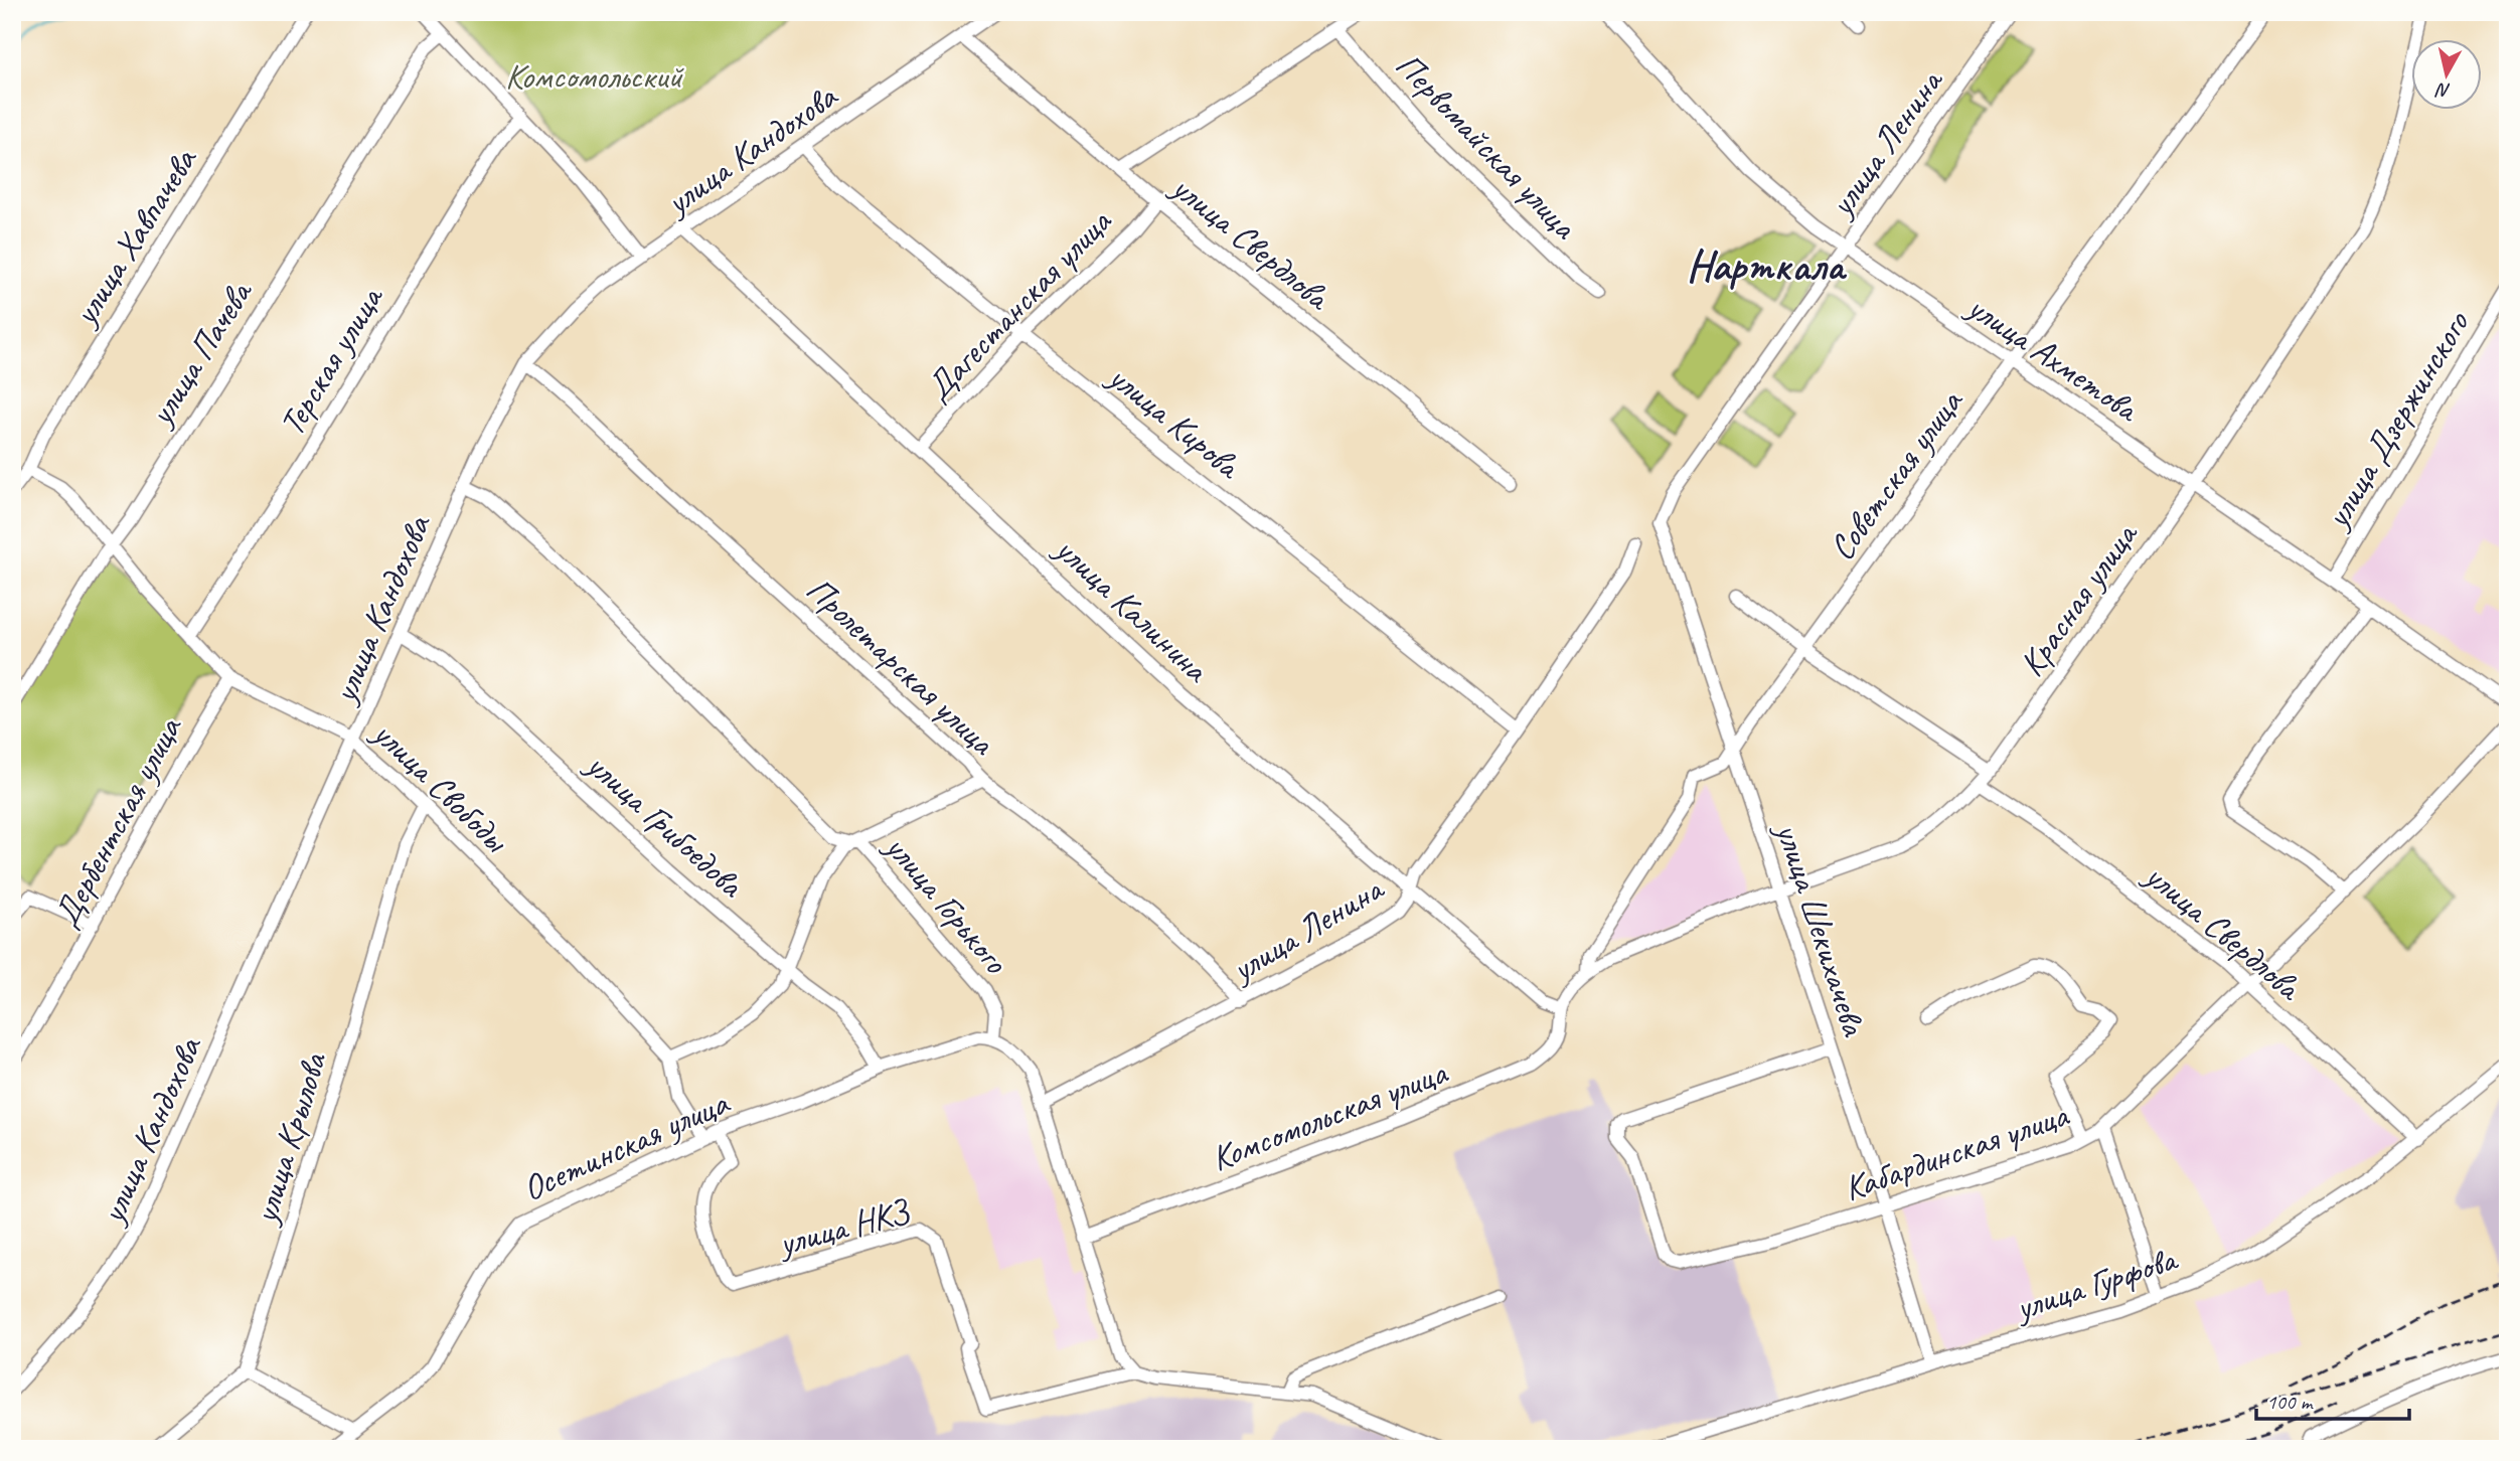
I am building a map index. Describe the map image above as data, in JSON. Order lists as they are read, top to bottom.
{
  "streets": {
    "street": [
      "улица Ленина",
      "Первомайская улица",
      "улица Кандохова",
      "улица Хавпачева",
      "улица Свердлова",
      "Дагестанская улица",
      "улица Пачева",
      "улица Ахметова",
      "Терская улица",
      "улица Дзержинского",
      "улица Кирова",
      "Советская улица",
      "Красная улица",
      "улица Калинина",
      "Пролетарская улица",
      "улица Свободы",
      "Дербентская улица",
      "улица Грибоедова",
      "улица Горького",
      "улица Шекихачева",
      "Комсомольская улица",
      "улица Крылова",
      "Осетинская улица",
      "Кабардинская улица",
      "улица НКЗ",
      "улица Гурфова"
    ]
  },
  "crossings": [
    ["улица Ленина", "улица Ахметова"],
    ["улица Ленина", "улица Кирова"],
    ["улица Ленина", "улица Калинина"],
    ["улица Ленина", "Пролетарская улица"],
    ["улица Ленина", "улица Шекихачева"],
    ["Первомайская улица", "Дагестанская улица"],
    ["улица Кандохова", "улица Свердлова"],
    ["улица Кандохова", "улица Кирова"],
    ["улица Кандохова", "улица Калинина"],
    ["улица Кандохова", "Пролетарская улица"],
    ["улица Кандохова", "улица Свободы"],
    ["улица Кандохова", "улица Грибоедова"],
    ["улица Кандохова", "улица Горького"],
    ["улица Хавпачева", "улица Свободы"],
    ["улица Свердлова", "Дагестанская улица"],
    ["улица Свердлова", "Красная улица"],
    ["улица Свердлова", "Кабардинская улица"],
    ["улица Свердлова", "улица Гурфова"],
    ["Дагестанская улица", "улица Кирова"],
    ["Дагестанская улица", "улица Калинина"],
    ["улица Пачева", "улица Свободы"],
    ["улица Ахметова", "улица Дзержинского"],
    ["улица Ахметова", "Советская улица"],
    ["улица Ахметова", "Красная улица"],
    ["Терская улица", "улица Свободы"],
    ["Советская улица", "Красная улица"],
    ["Советская улица", "улица Шекихачева"],
    ["Красная улица", "улица Калинина"],
    ["Красная улица", "улица Шекихачева"],
    ["Красная улица", "Комсомольская улица"],
    ["улица Калинина", "Комсомольская улица"],
    ["улица Свободы", "Дербентская улица"],
    ["улица Свободы", "улица Крылова"],
    ["улица Грибоедова", "Осетинская улица"],
    ["улица Горького", "Осетинская улица"],
    ["улица Шекихачева", "Кабардинская улица"],
    ["улица Шекихачева", "улица Гурфова"],
    ["Осетинская улица", "улица НКЗ"]
  ],
  "districts": ["Нарткала"],
  "parks": ["Комсомольский"],
  "scale_bar": "100 m",
  "north": "bottom"
}
